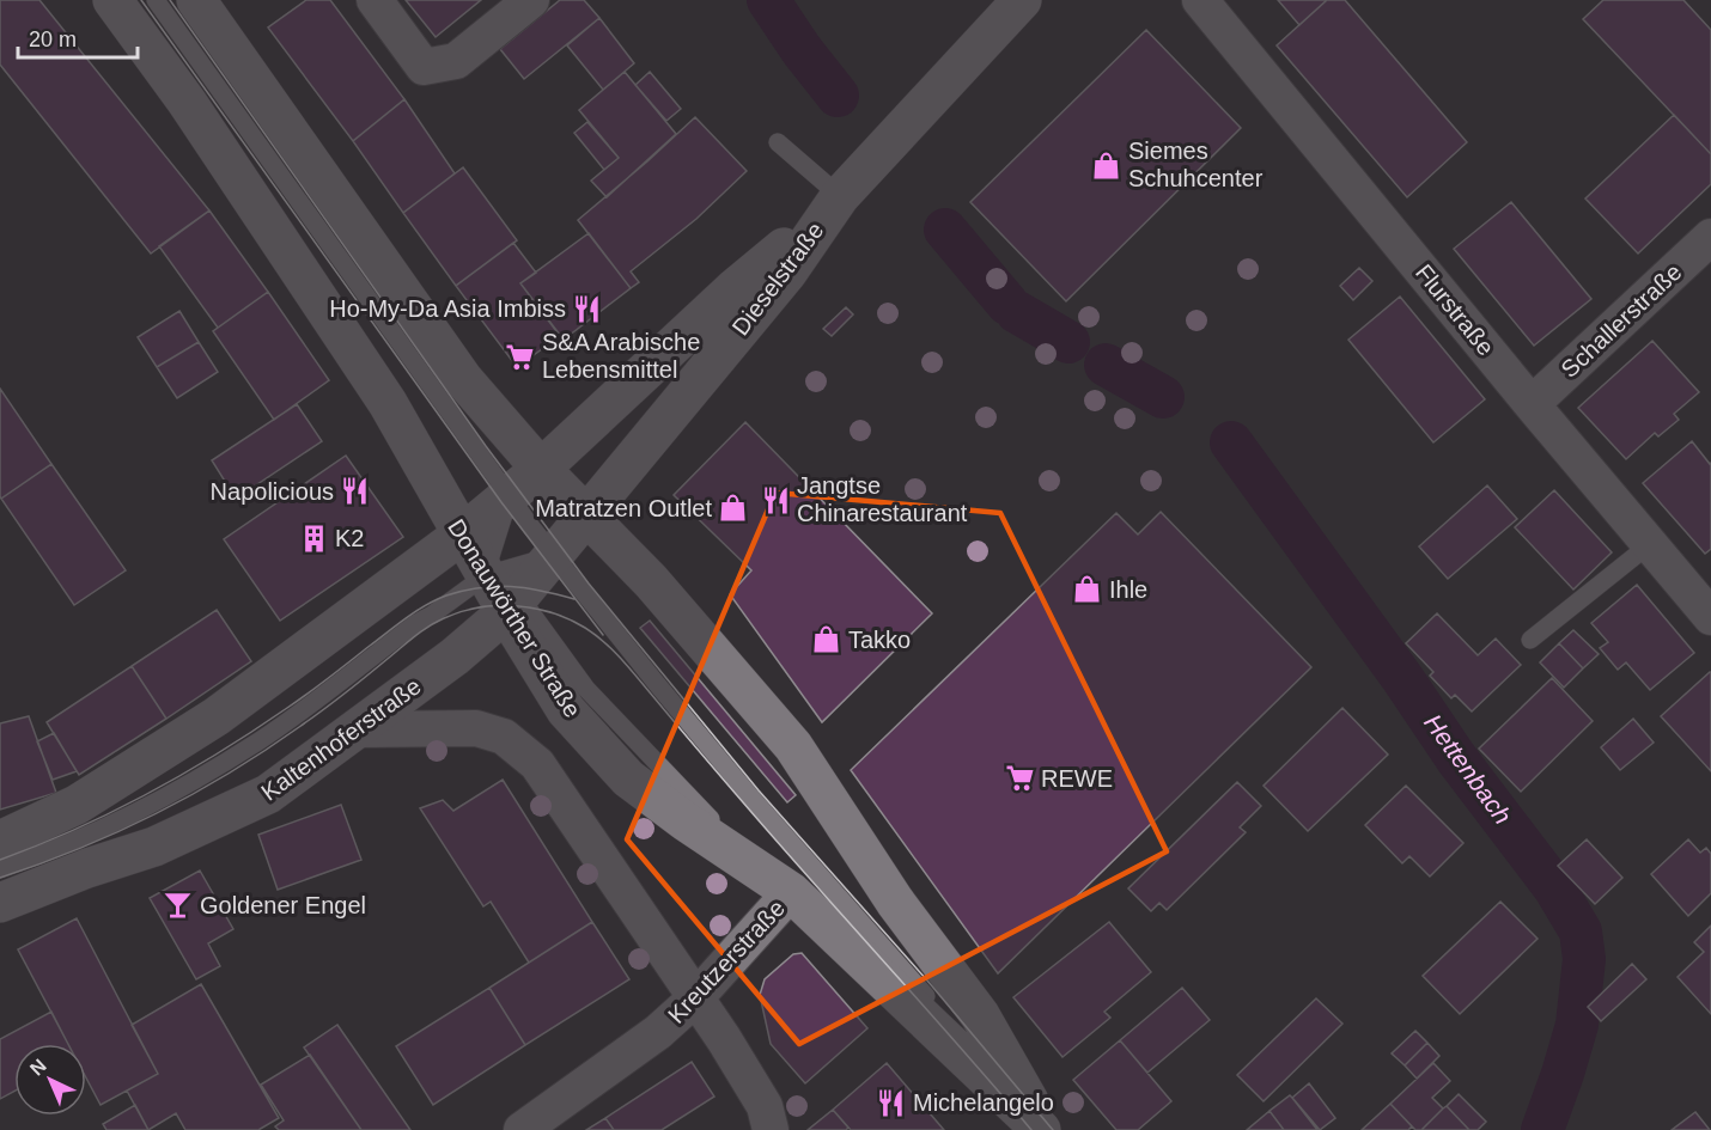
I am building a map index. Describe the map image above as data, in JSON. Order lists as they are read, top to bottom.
{
  "streets": {
    "main road": ["Dieselstraße", "Donauwörther Straße", "Kaltenhoferstraße"],
    "street": ["Flurstraße", "Schallerstraße", "Kreutzerstraße"]
  },
  "crossings": [
    ["Dieselstraße", "Donauwörther Straße"],
    ["Dieselstraße", "Kaltenhoferstraße"],
    ["Flurstraße", "Schallerstraße"],
    ["Donauwörther Straße", "Kaltenhoferstraße"],
    ["Donauwörther Straße", "Kreutzerstraße"]
  ],
  "water": ["Hettenbach"],
  "places": {
    "shop": [
      "Siemes Schuhcenter",
      "Matratzen Outlet",
      "Ihle",
      "Takko"
    ],
    "restaurant": [
      "Ho-My-Da Asia Imbiss",
      "Napolicious",
      "Jangtse Chinarestaurant",
      "Michelangelo"
    ],
    "supermarket": ["S&A Arabische Lebensmittel", "REWE"],
    "building": ["K2"],
    "bar": ["Goldener Engel"]
  },
  "scale_bar": "20 m",
  "north": "top left"
}
